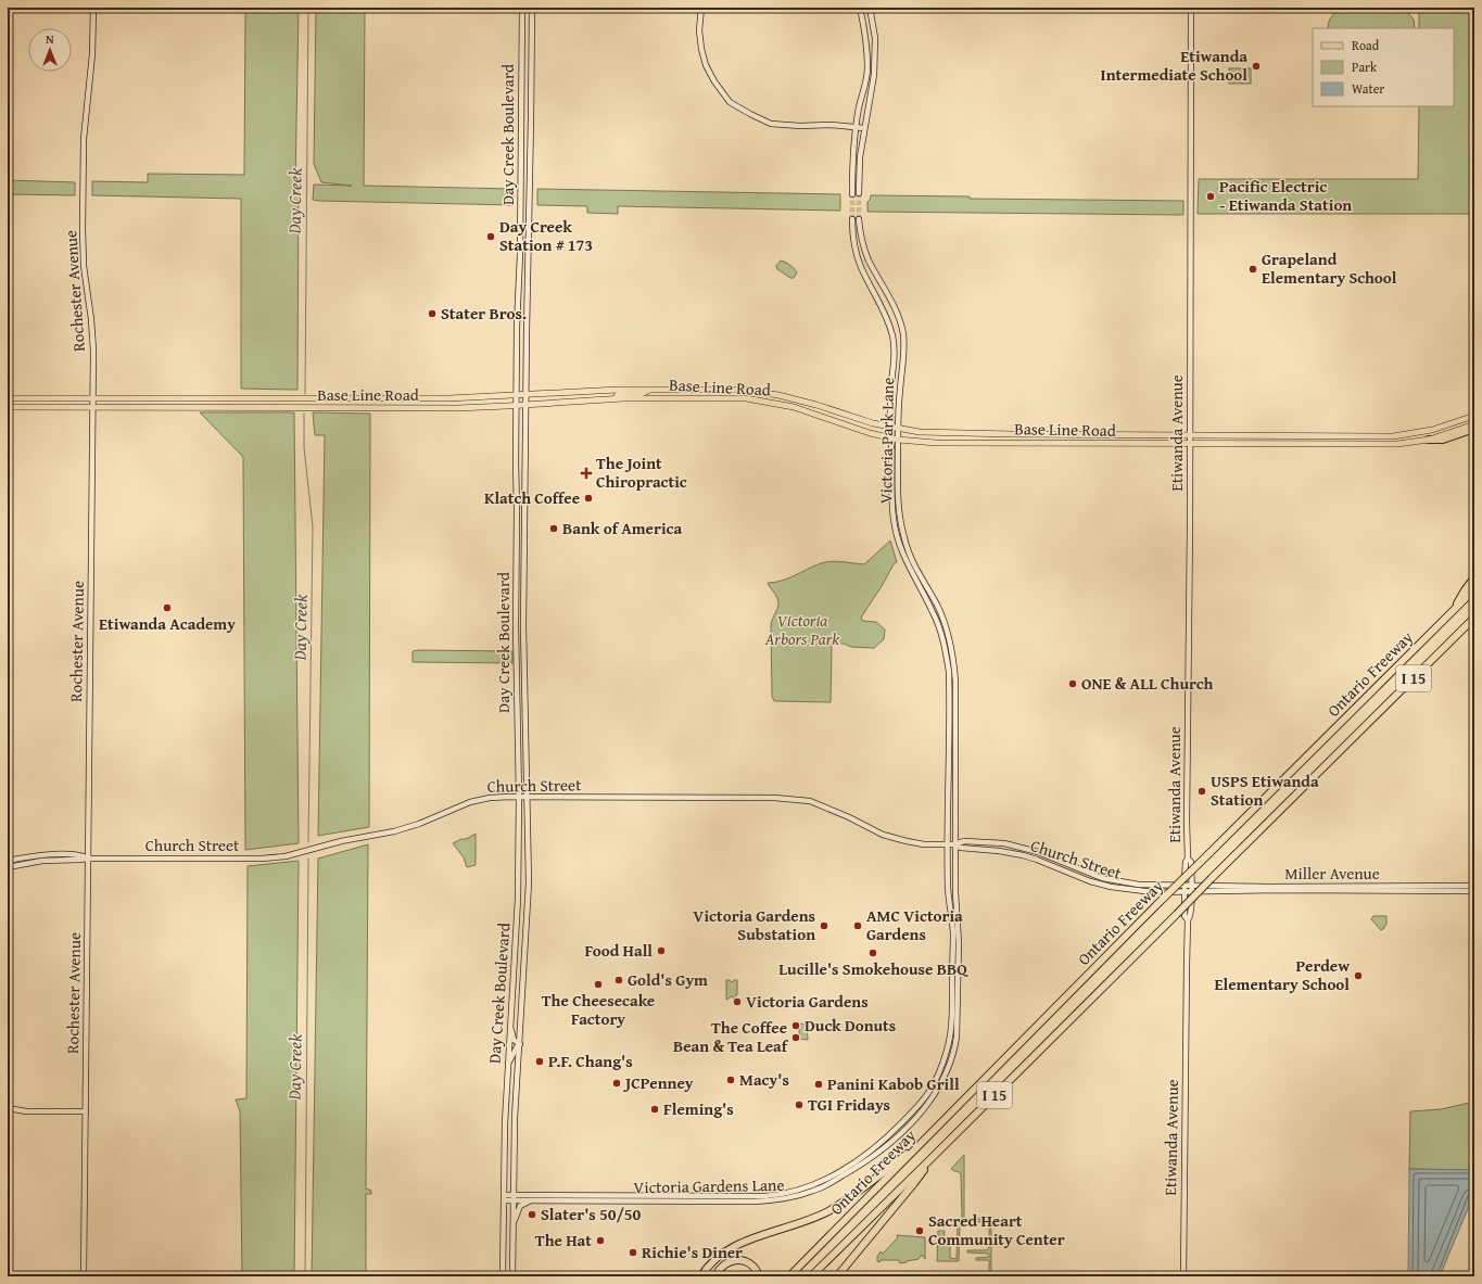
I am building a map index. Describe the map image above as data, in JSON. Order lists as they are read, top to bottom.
{
  "streets": {
    "highway": ["Ontario Freeway", "I 15"],
    "main road": [
      "Day Creek Boulevard",
      "Rochester Avenue",
      "Base Line Road",
      "Etiwanda Avenue",
      "Victoria Park Lane",
      "Church Street",
      "Miller Avenue",
      "Victoria Gardens Lane"
    ]
  },
  "crossings": [
    ["Day Creek Boulevard", "Base Line Road"],
    ["Day Creek Boulevard", "Church Street"],
    ["Day Creek Boulevard", "Victoria Gardens Lane"],
    ["Rochester Avenue", "Base Line Road"],
    ["Rochester Avenue", "Church Street"],
    ["Base Line Road", "Etiwanda Avenue"],
    ["Base Line Road", "Victoria Park Lane"],
    ["Etiwanda Avenue", "Church Street"],
    ["Etiwanda Avenue", "Miller Avenue"],
    ["Victoria Park Lane", "Church Street"],
    ["Victoria Park Lane", "Victoria Gardens Lane"],
    ["Church Street", "Miller Avenue"],
    ["Church Street", "Victoria Gardens Lane"]
  ],
  "water": ["Day Creek"],
  "parks": ["Victoria Arbors Park"],
  "places": {
    "other": [
      "Etiwanda Intermediate School",
      "Pacific Electric - Etiwanda Station",
      "Day Creek Station # 173",
      "Grapeland Elementary School",
      "Stater Bros.",
      "Klatch Coffee",
      "Bank of America",
      "Etiwanda Academy",
      "ONE & ALL Church",
      "USPS Etiwanda Station",
      "Victoria Gardens Substation",
      "AMC Victoria Gardens",
      "Food Hall",
      "Lucille's Smokehouse BBQ",
      "Perdew Elementary School",
      "Gold's Gym",
      "The Cheesecake Factory",
      "Victoria Gardens",
      "Duck Donuts",
      "The Coffee Bean & Tea Leaf",
      "P.F. Chang's",
      "Macy's",
      "JCPenney",
      "Panini Kabob Grill",
      "TGI Fridays",
      "Fleming's",
      "Slater's 50/50",
      "Sacred Heart Community Center",
      "The Hat",
      "Richie's Diner"
    ],
    "health": ["The Joint Chiropractic"]
  },
  "legend": ["Road", "Park", "Water"],
  "north": "top"
}
